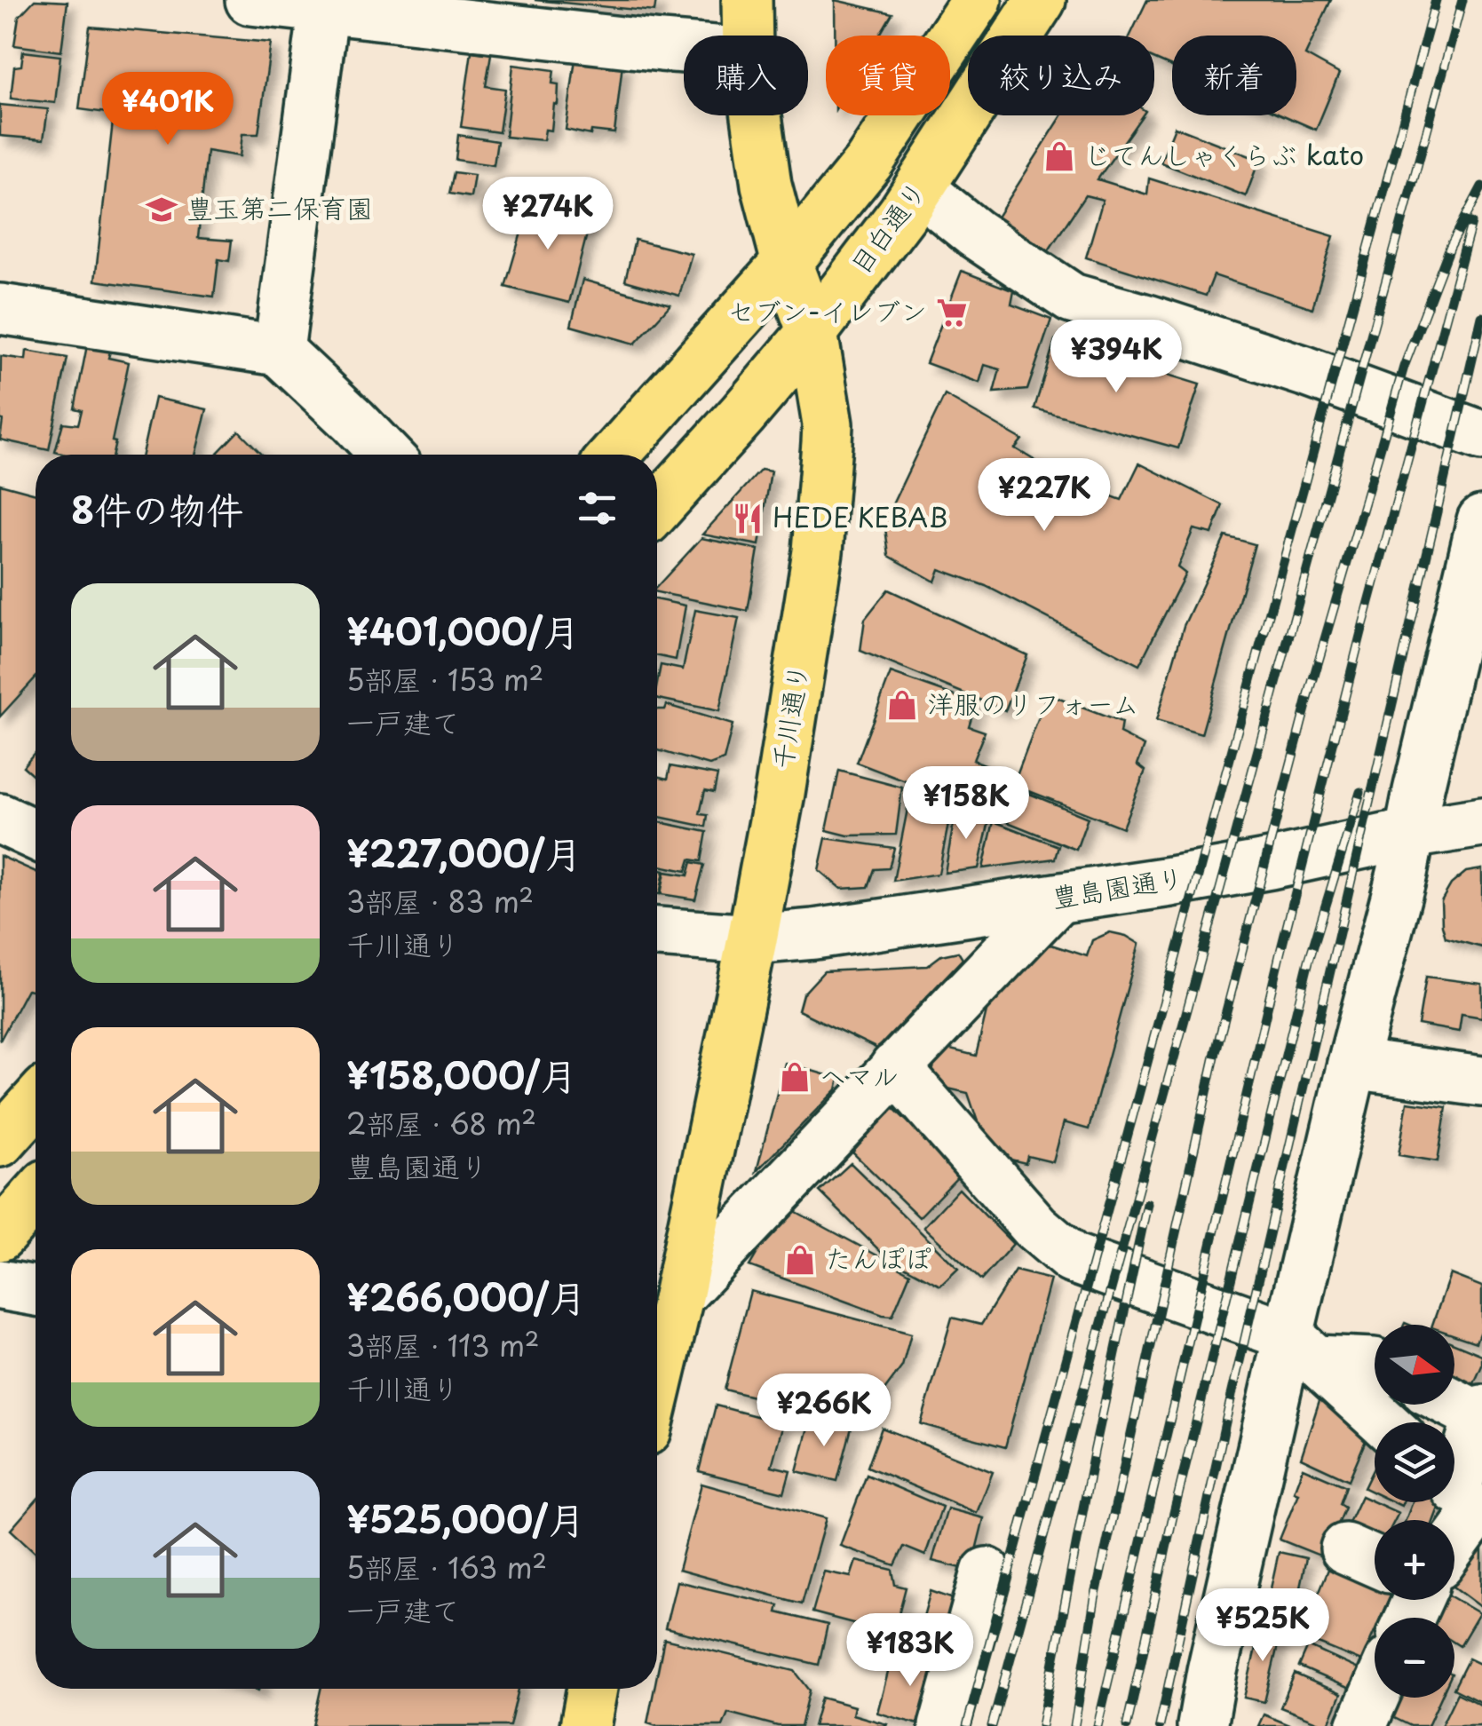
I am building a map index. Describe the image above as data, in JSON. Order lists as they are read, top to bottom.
{
  "streets": {
    "main road": ["目白通り", "千川通り"],
    "street": ["豊島園通り"]
  },
  "crossings": [
    ["目白通り", "千川通り"],
    ["千川通り", "豊島園通り"]
  ],
  "places": {
    "shop": [
      "じてんしゃくらぶ kato",
      "洋服のリフォーム",
      "ヘマル",
      "たんぽぽ"
    ],
    "school or university": ["豊玉第二保育園"],
    "supermarket": ["セブン-イレブン"],
    "restaurant": ["HEDE KEBAB"]
  },
  "north": "right",
  "page": {
    "chip": [
      "購入",
      "賃貸",
      "絞り込み",
      "新着"
    ],
    "price": [
      "¥401K",
      "¥274K",
      "¥394K",
      "¥227K",
      "¥158K",
      "¥266K",
      "¥525K",
      "¥183K"
    ],
    "heading": "8件の物件",
    "list": [
      {
        "name": "¥401,000/月",
        "note": "5部屋 · 153 m² · 一戸建て"
      },
      {
        "name": "¥227,000/月",
        "note": "3部屋 · 83 m² · 千川通り"
      },
      {
        "name": "¥158,000/月",
        "note": "2部屋 · 68 m² · 豊島園通り"
      },
      {
        "name": "¥266,000/月",
        "note": "3部屋 · 113 m² · 千川通り"
      },
      {
        "name": "¥525,000/月",
        "note": "5部屋 · 163 m² · 一戸建て"
      }
    ],
    "map_buttons": ["+", "−"]
  }
}
